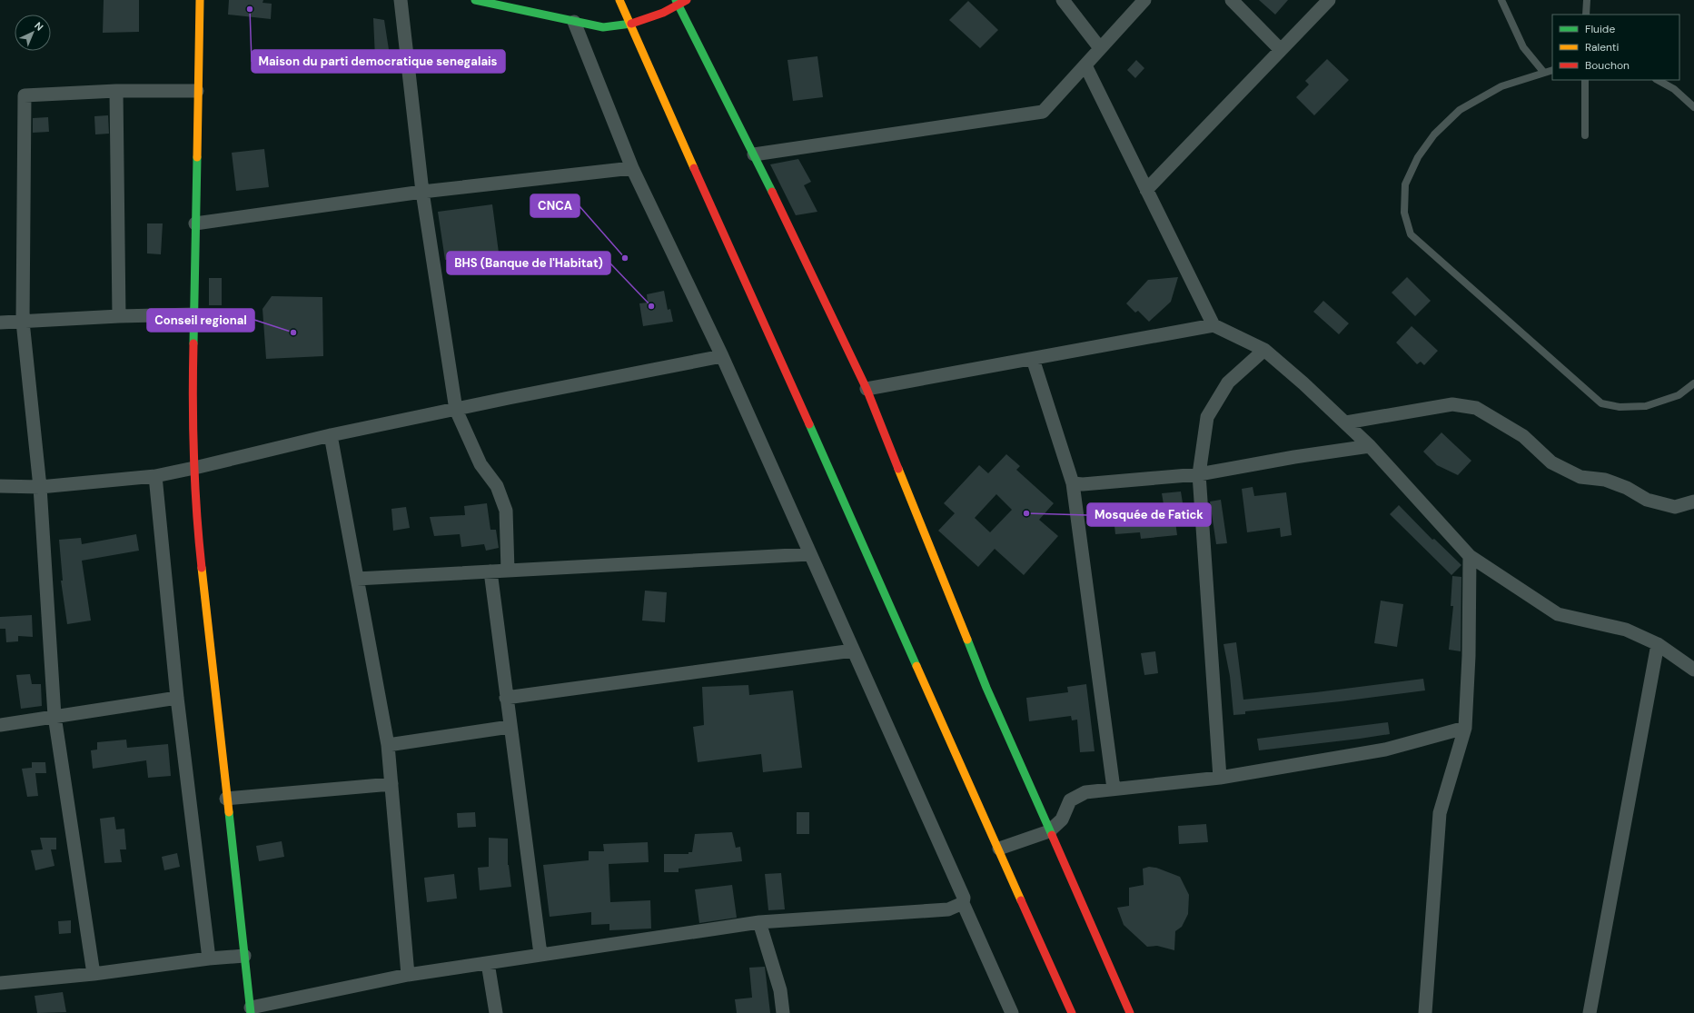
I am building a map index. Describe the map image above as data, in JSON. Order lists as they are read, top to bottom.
{
  "places": [
    "Maison du parti democratique senegalais",
    "CNCA",
    "BHS (Banque de l'Habitat)",
    "Conseil regional",
    "Mosquée de Fatick"
  ],
  "legend": ["Fluide", "Ralenti", "Bouchon"],
  "north": "top right"
}
